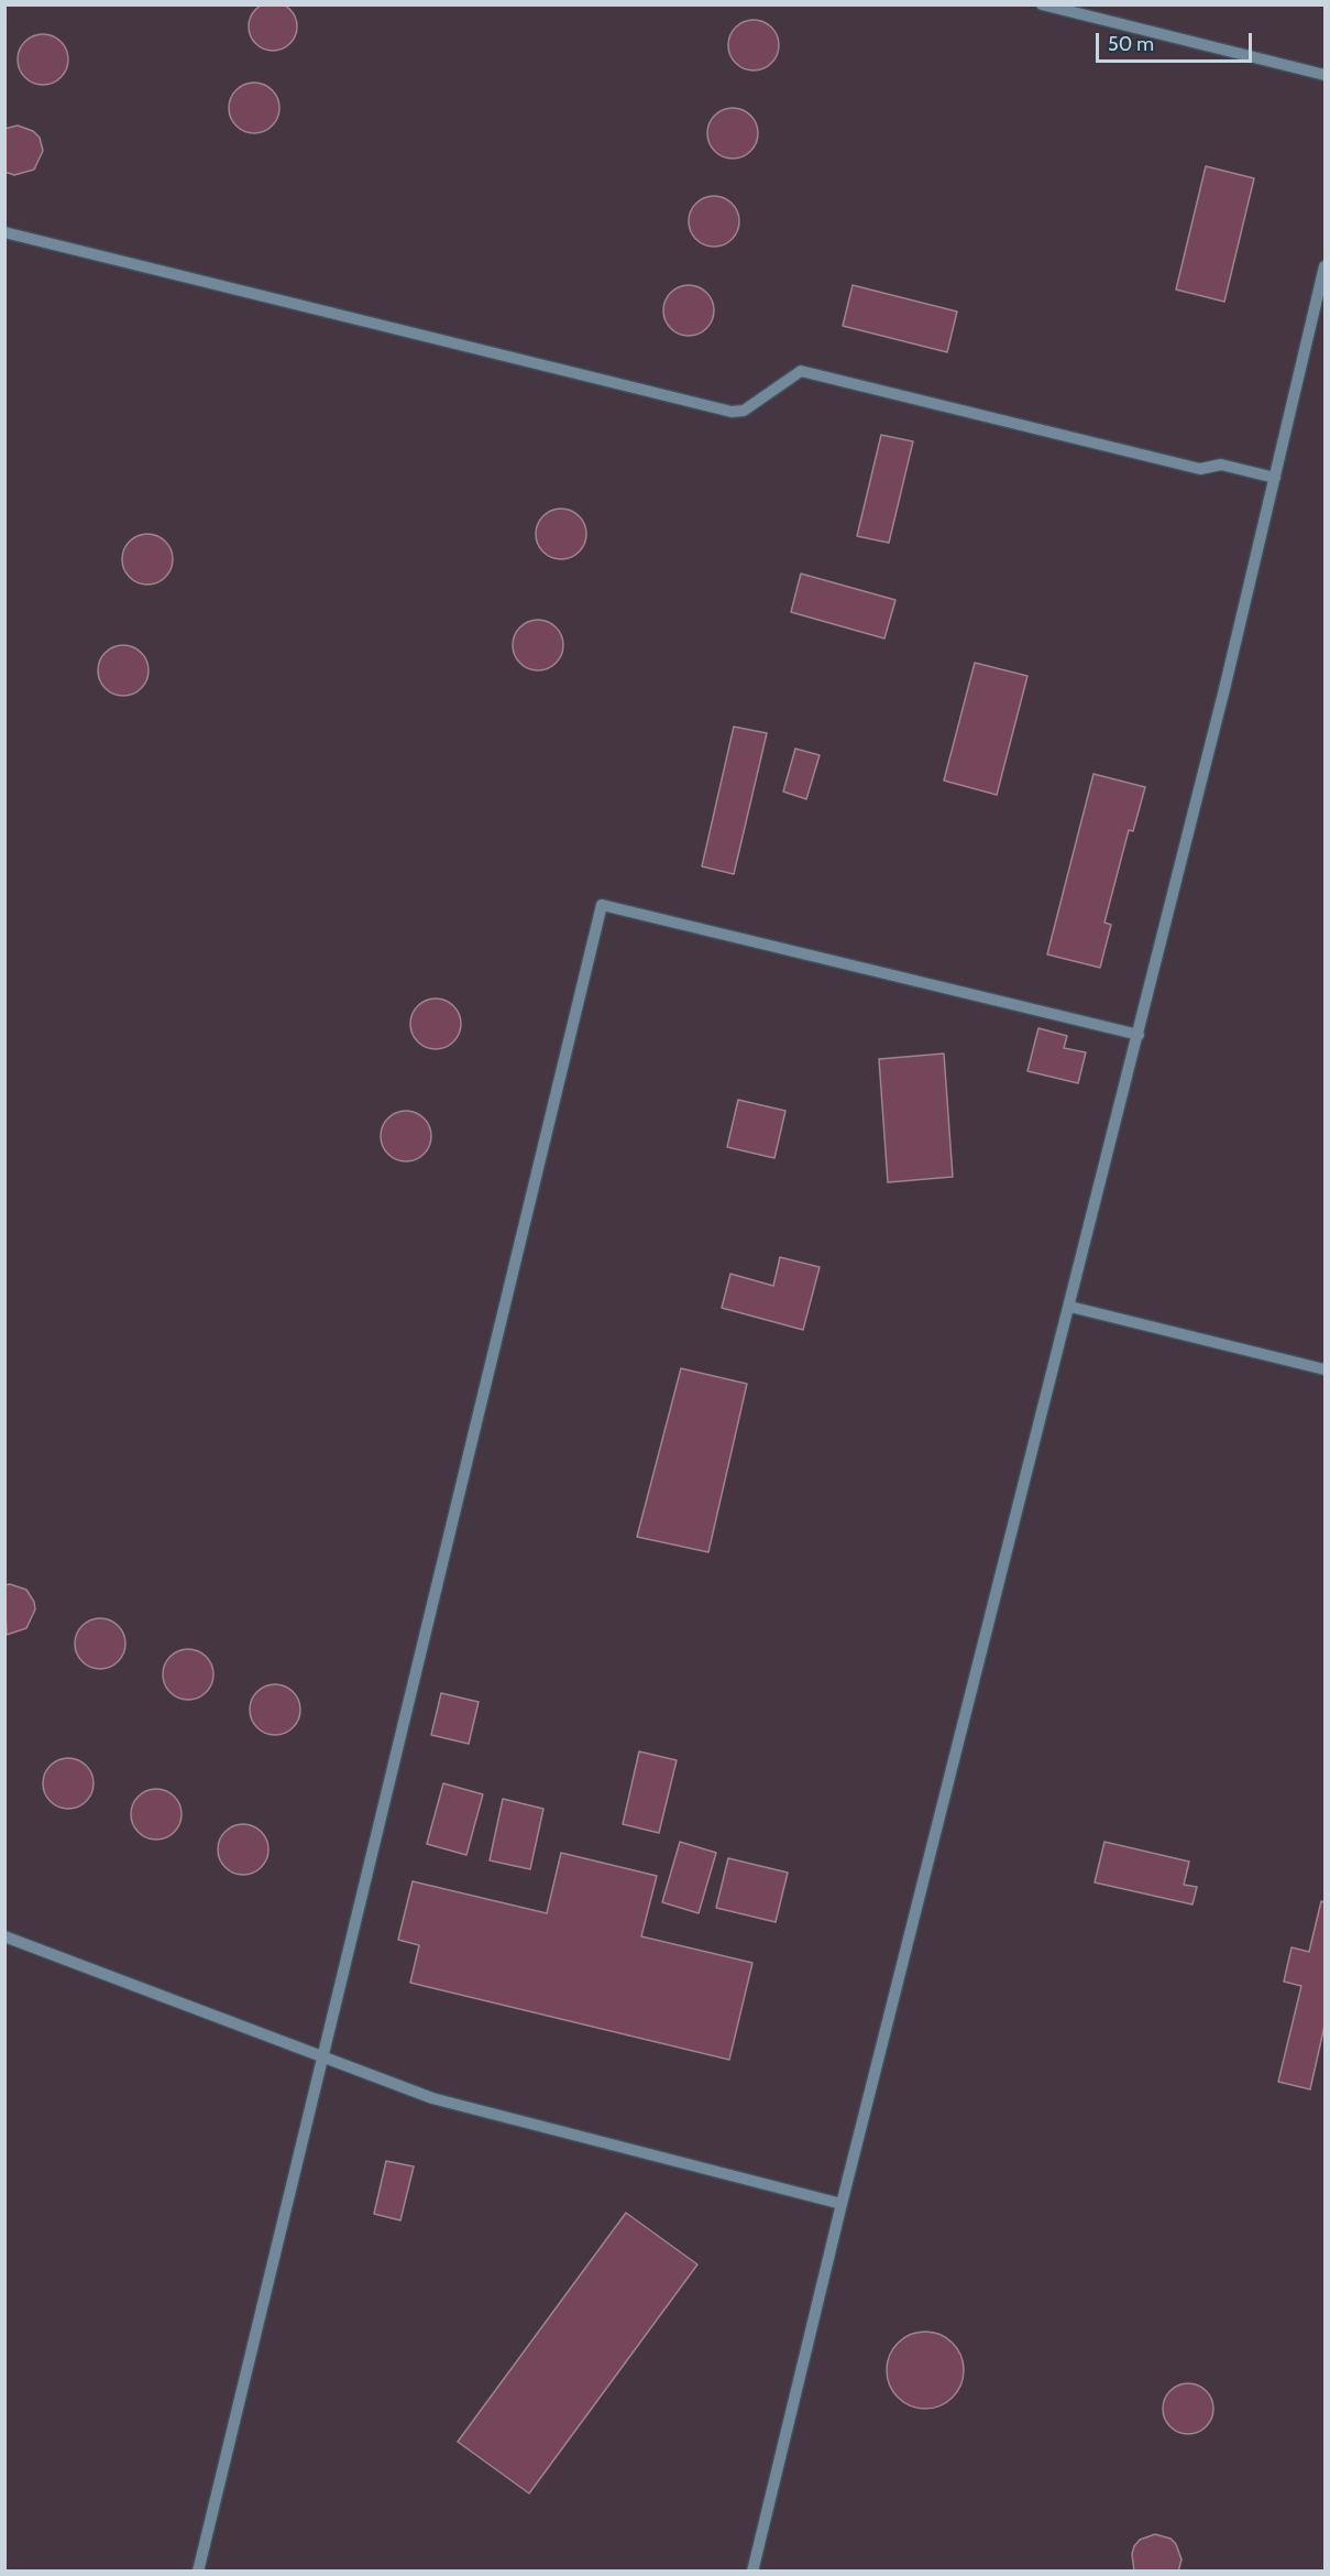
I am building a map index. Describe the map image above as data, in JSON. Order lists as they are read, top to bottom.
{
  "scale_bar": "50 m"
}
